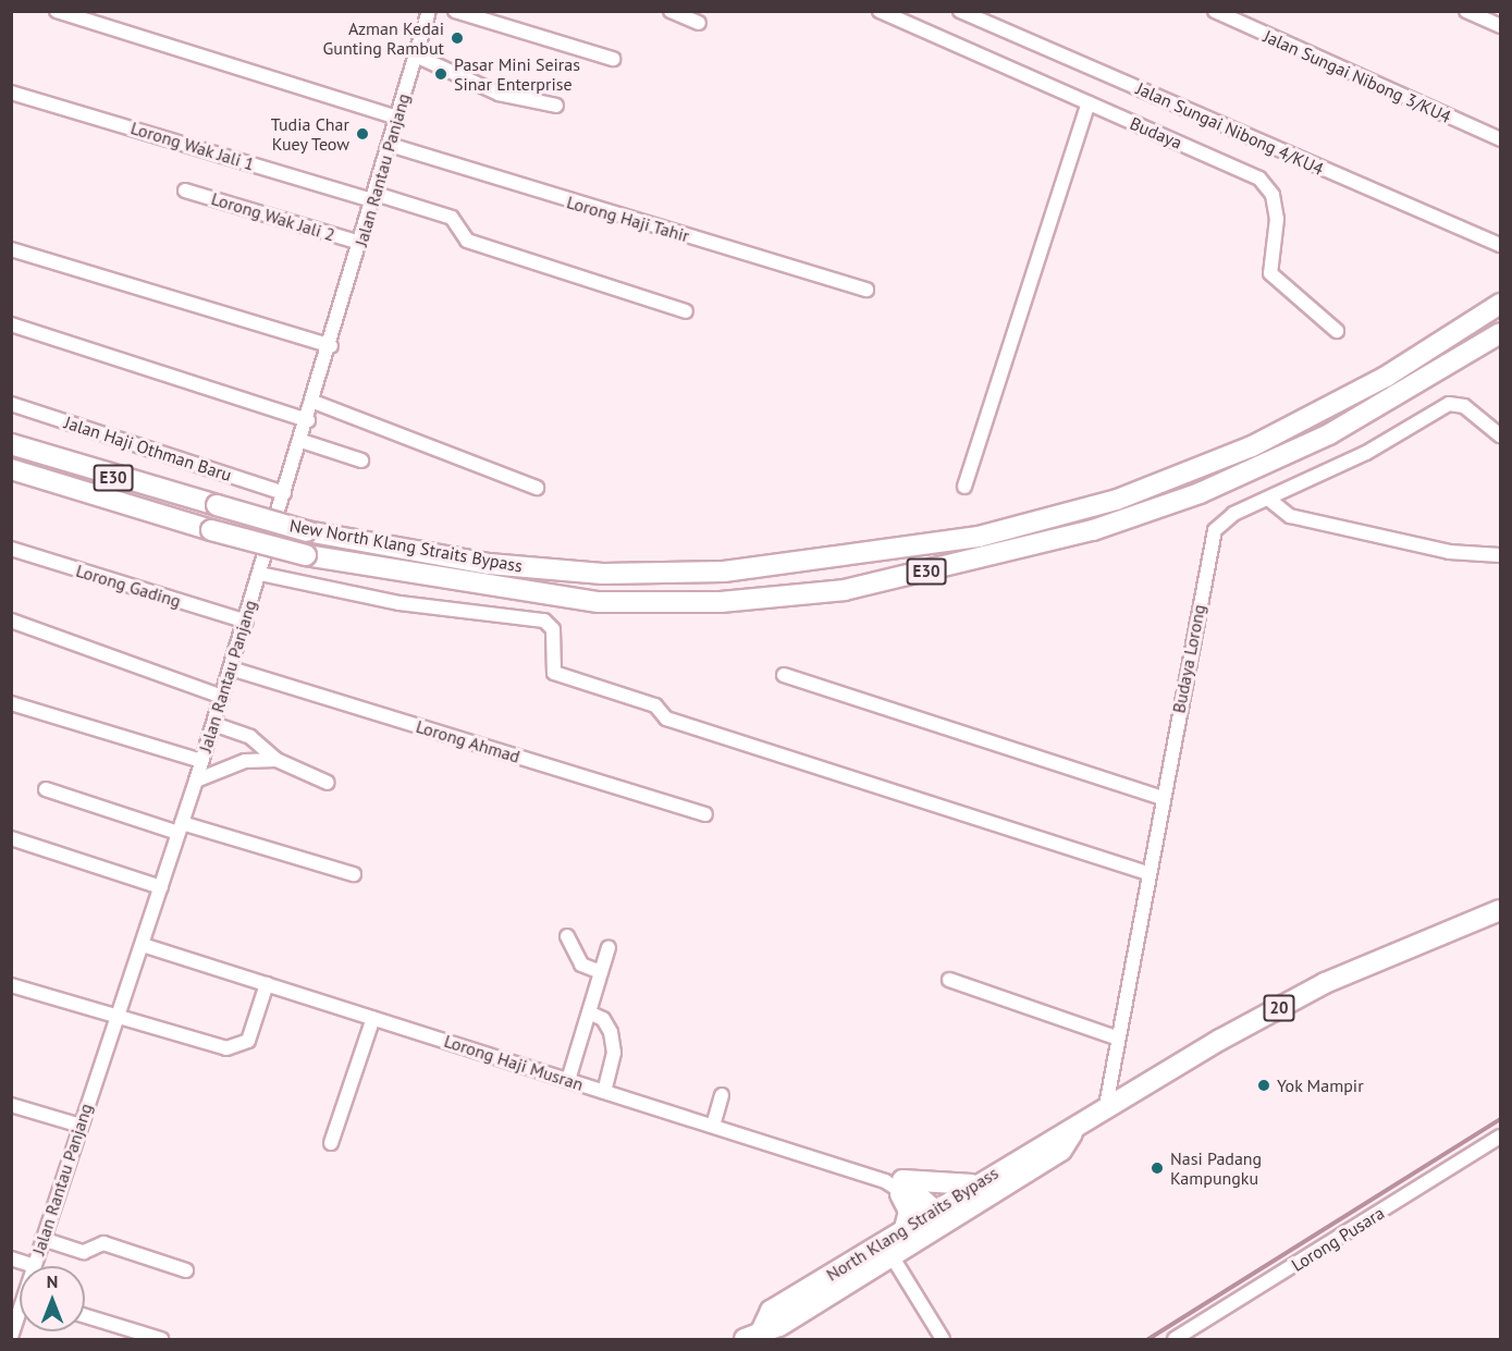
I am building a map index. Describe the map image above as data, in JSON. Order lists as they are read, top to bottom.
{
  "streets": {
    "highway": [
      "E30",
      "New North Klang Straits Bypass",
      "20",
      "North Klang Straits Bypass"
    ],
    "street": [
      "Jalan Sungai Nibong 3/KU4",
      "Jalan Sungai Nibong 4/KU4",
      "Budaya",
      "Lorong Wak Jali 1",
      "Jalan Rantau Panjang",
      "Lorong Wak Jali 2",
      "Lorong Haji Tahir",
      "Jalan Haji Othman Baru",
      "Lorong Gading",
      "Budaya Lorong",
      "Lorong Ahmad",
      "Lorong Haji Musran",
      "Lorong Pusara"
    ]
  },
  "crossings": [
    ["Lorong Wak Jali 1", "Jalan Rantau Panjang"],
    ["Jalan Rantau Panjang", "Lorong Wak Jali 2"],
    ["Jalan Rantau Panjang", "Lorong Haji Tahir"],
    ["Jalan Rantau Panjang", "Jalan Haji Othman Baru"],
    ["Jalan Rantau Panjang", "Lorong Gading"],
    ["Jalan Rantau Panjang", "Lorong Ahmad"],
    ["Jalan Rantau Panjang", "Lorong Haji Musran"],
    ["Budaya Lorong", "North Klang Straits Bypass"],
    ["Lorong Haji Musran", "North Klang Straits Bypass"]
  ],
  "places": [
    "Azman Kedai Gunting Rambut",
    "Pasar Mini Seiras Sinar Enterprise",
    "Tudia Char Kuey Teow",
    "Yok Mampir",
    "Nasi Padang Kampungku"
  ],
  "north": "top"
}
